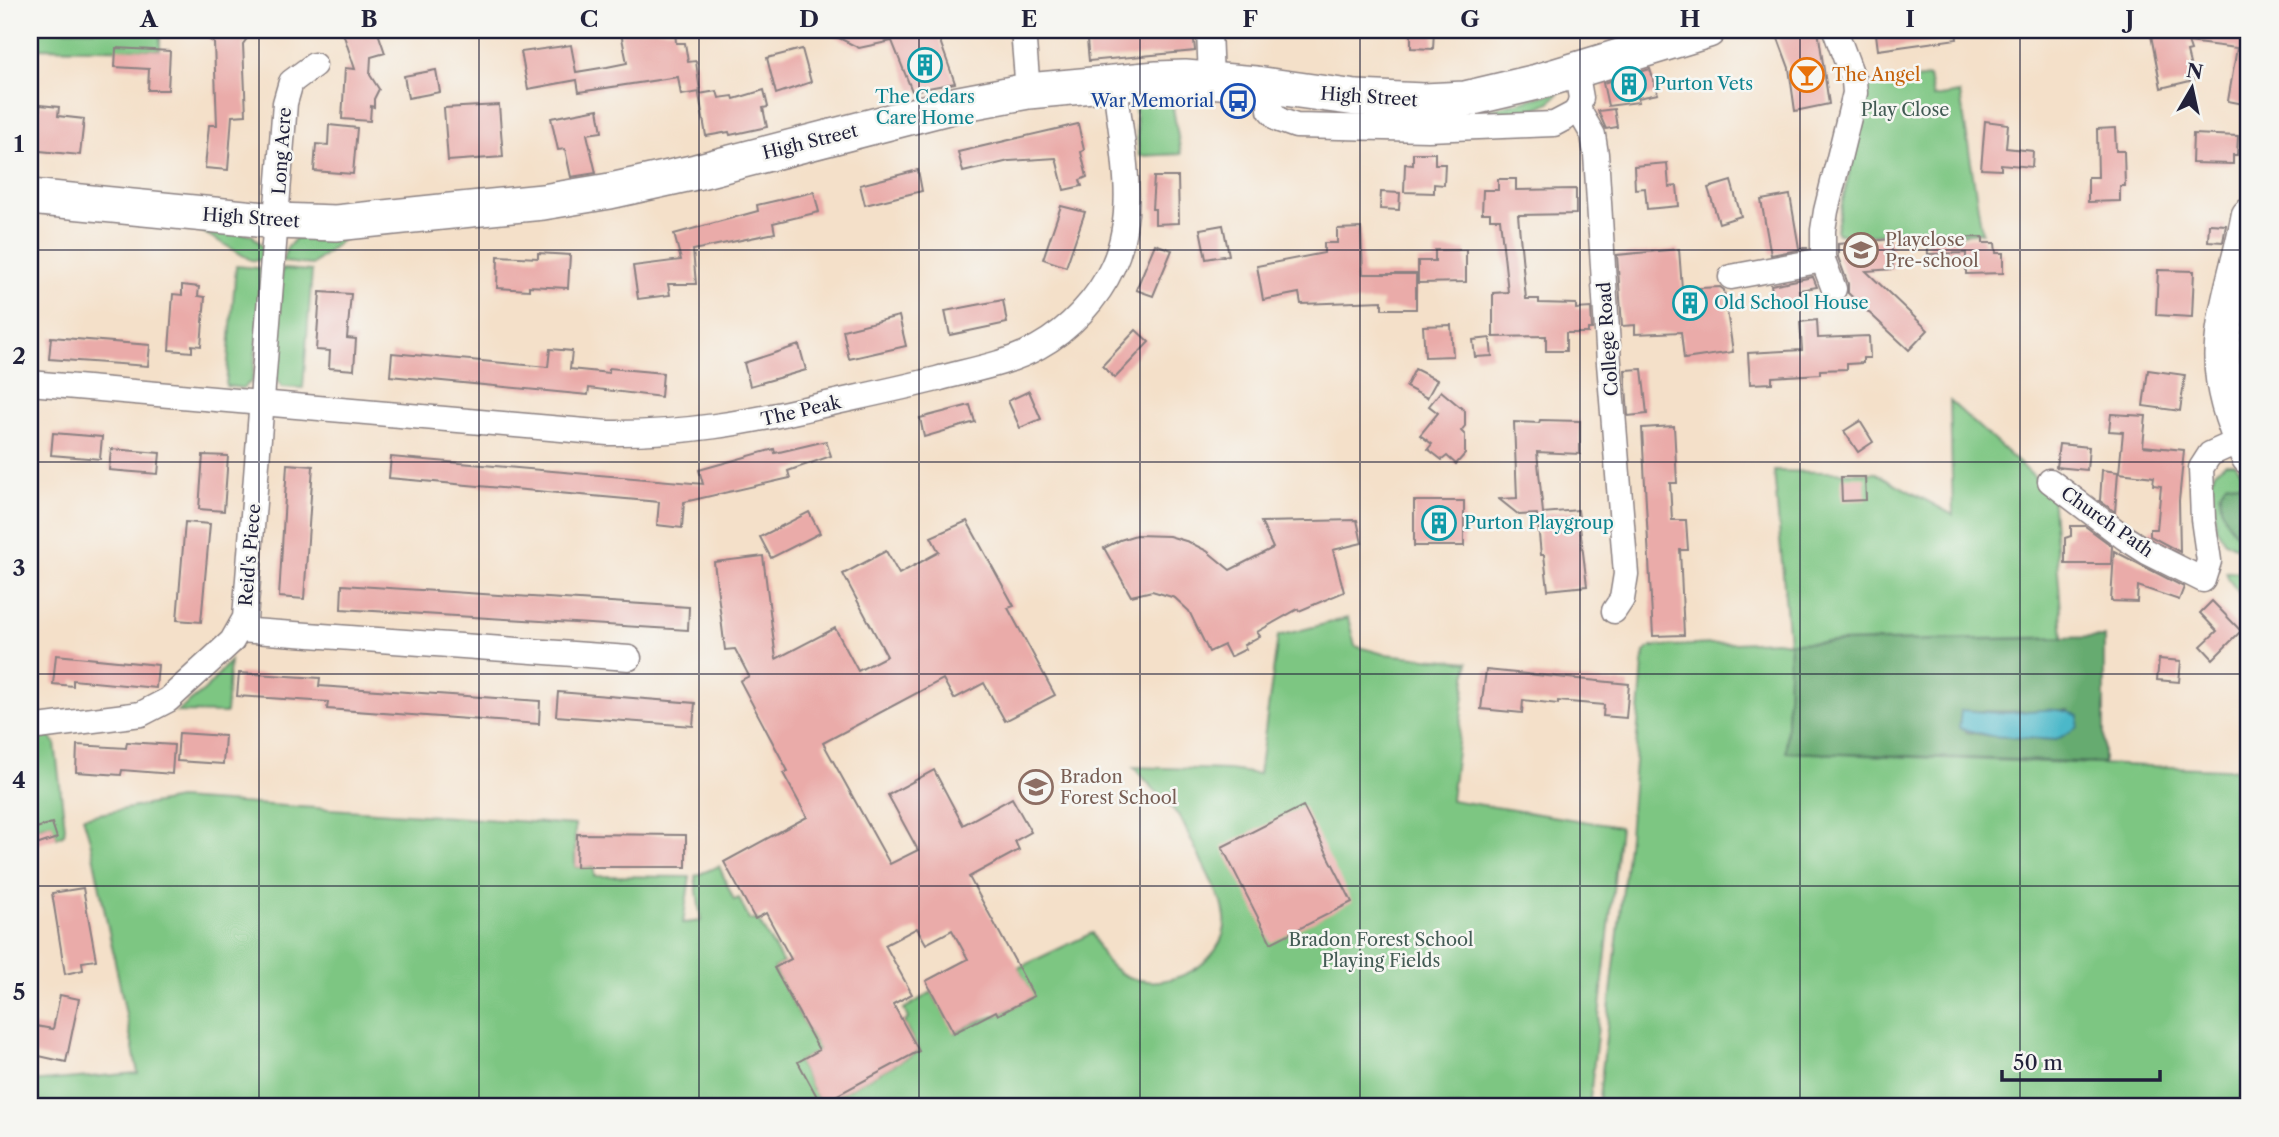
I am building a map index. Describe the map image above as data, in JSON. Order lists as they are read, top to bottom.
{
  "streets": {
    "street": [
      "High Street",
      "Long Acre",
      "College Road",
      "The Peak",
      "Church Path",
      "Reid's Piece"
    ]
  },
  "crossings": [
    ["High Street", "Long Acre"],
    ["High Street", "College Road"],
    ["High Street", "The Peak"],
    ["High Street", "Reid's Piece"],
    ["Long Acre", "Reid's Piece"],
    ["The Peak", "Reid's Piece"]
  ],
  "parks": ["Play Close", "Bradon Forest School Playing Fields"],
  "places": {
    "building": [
      "The Cedars Care Home",
      "Purton Vets",
      "Old School House",
      "Purton Playgroup"
    ],
    "bar": ["The Angel"],
    "bus stop": ["War Memorial"],
    "school or university": ["Playclose Pre-school", "Bradon Forest School"]
  },
  "scale_bar": "50 m",
  "north": "top",
  "grid": {
    "columns": [
      "A",
      "B",
      "C",
      "D",
      "E",
      "F",
      "G",
      "H",
      "I",
      "J"
    ],
    "rows": [
      "1",
      "2",
      "3",
      "4",
      "5"
    ]
  }
}
